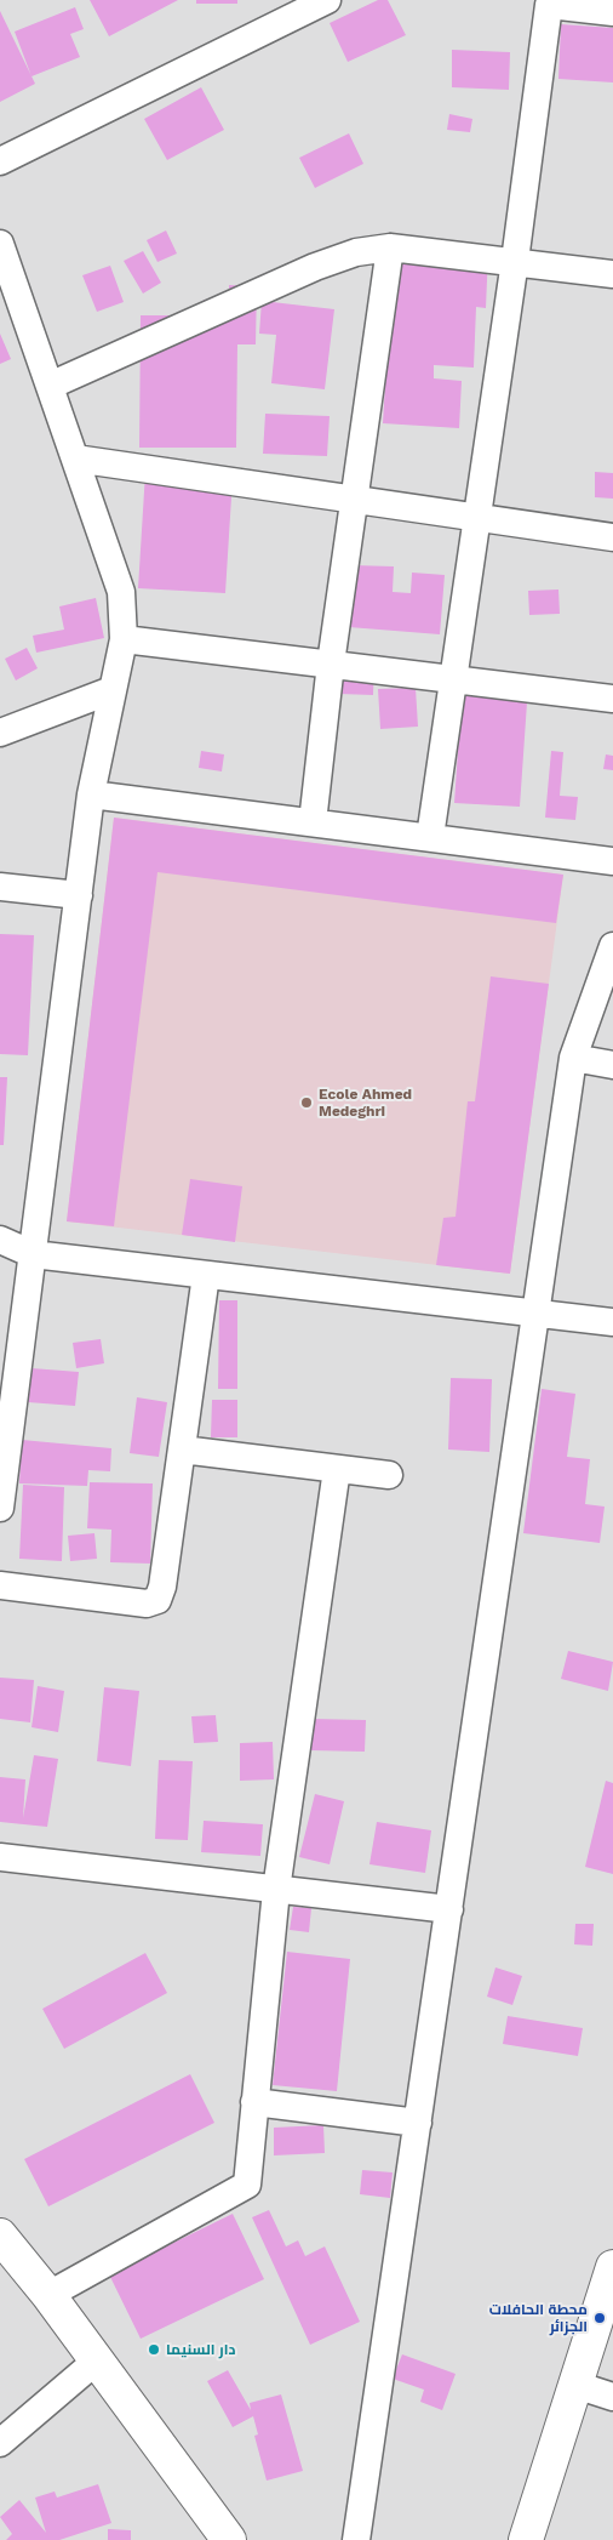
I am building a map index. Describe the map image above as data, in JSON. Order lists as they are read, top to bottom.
{
  "places": ["Ecole Ahmed Medeghri", "محطة الحافلات الجزائر", "دار السنيما"]
}
